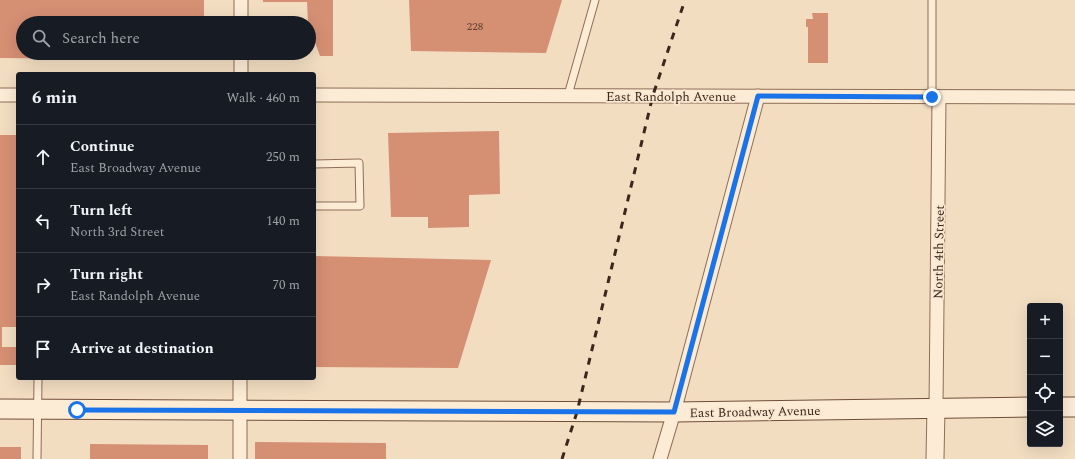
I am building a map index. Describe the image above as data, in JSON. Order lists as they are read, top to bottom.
{
  "streets": {
    "main road": ["East Broadway Avenue"],
    "street": ["East Randolph Avenue", "North 4th Street"]
  },
  "crossings": [
    ["East Randolph Avenue", "North 4th Street"],
    ["North 4th Street", "East Broadway Avenue"]
  ],
  "house_numbers": ["228"],
  "page": {
    "search": "Search here",
    "heading": ["6 min", "Walk · 460 m"],
    "list": [
      ["Continue", "East Broadway Avenue", "250 m"],
      ["Turn left", "North 3rd Street", "140 m"],
      ["Turn right", "East Randolph Avenue", "70 m"],
      "Arrive at destination"
    ],
    "map_buttons": ["+", "−"]
  }
}
